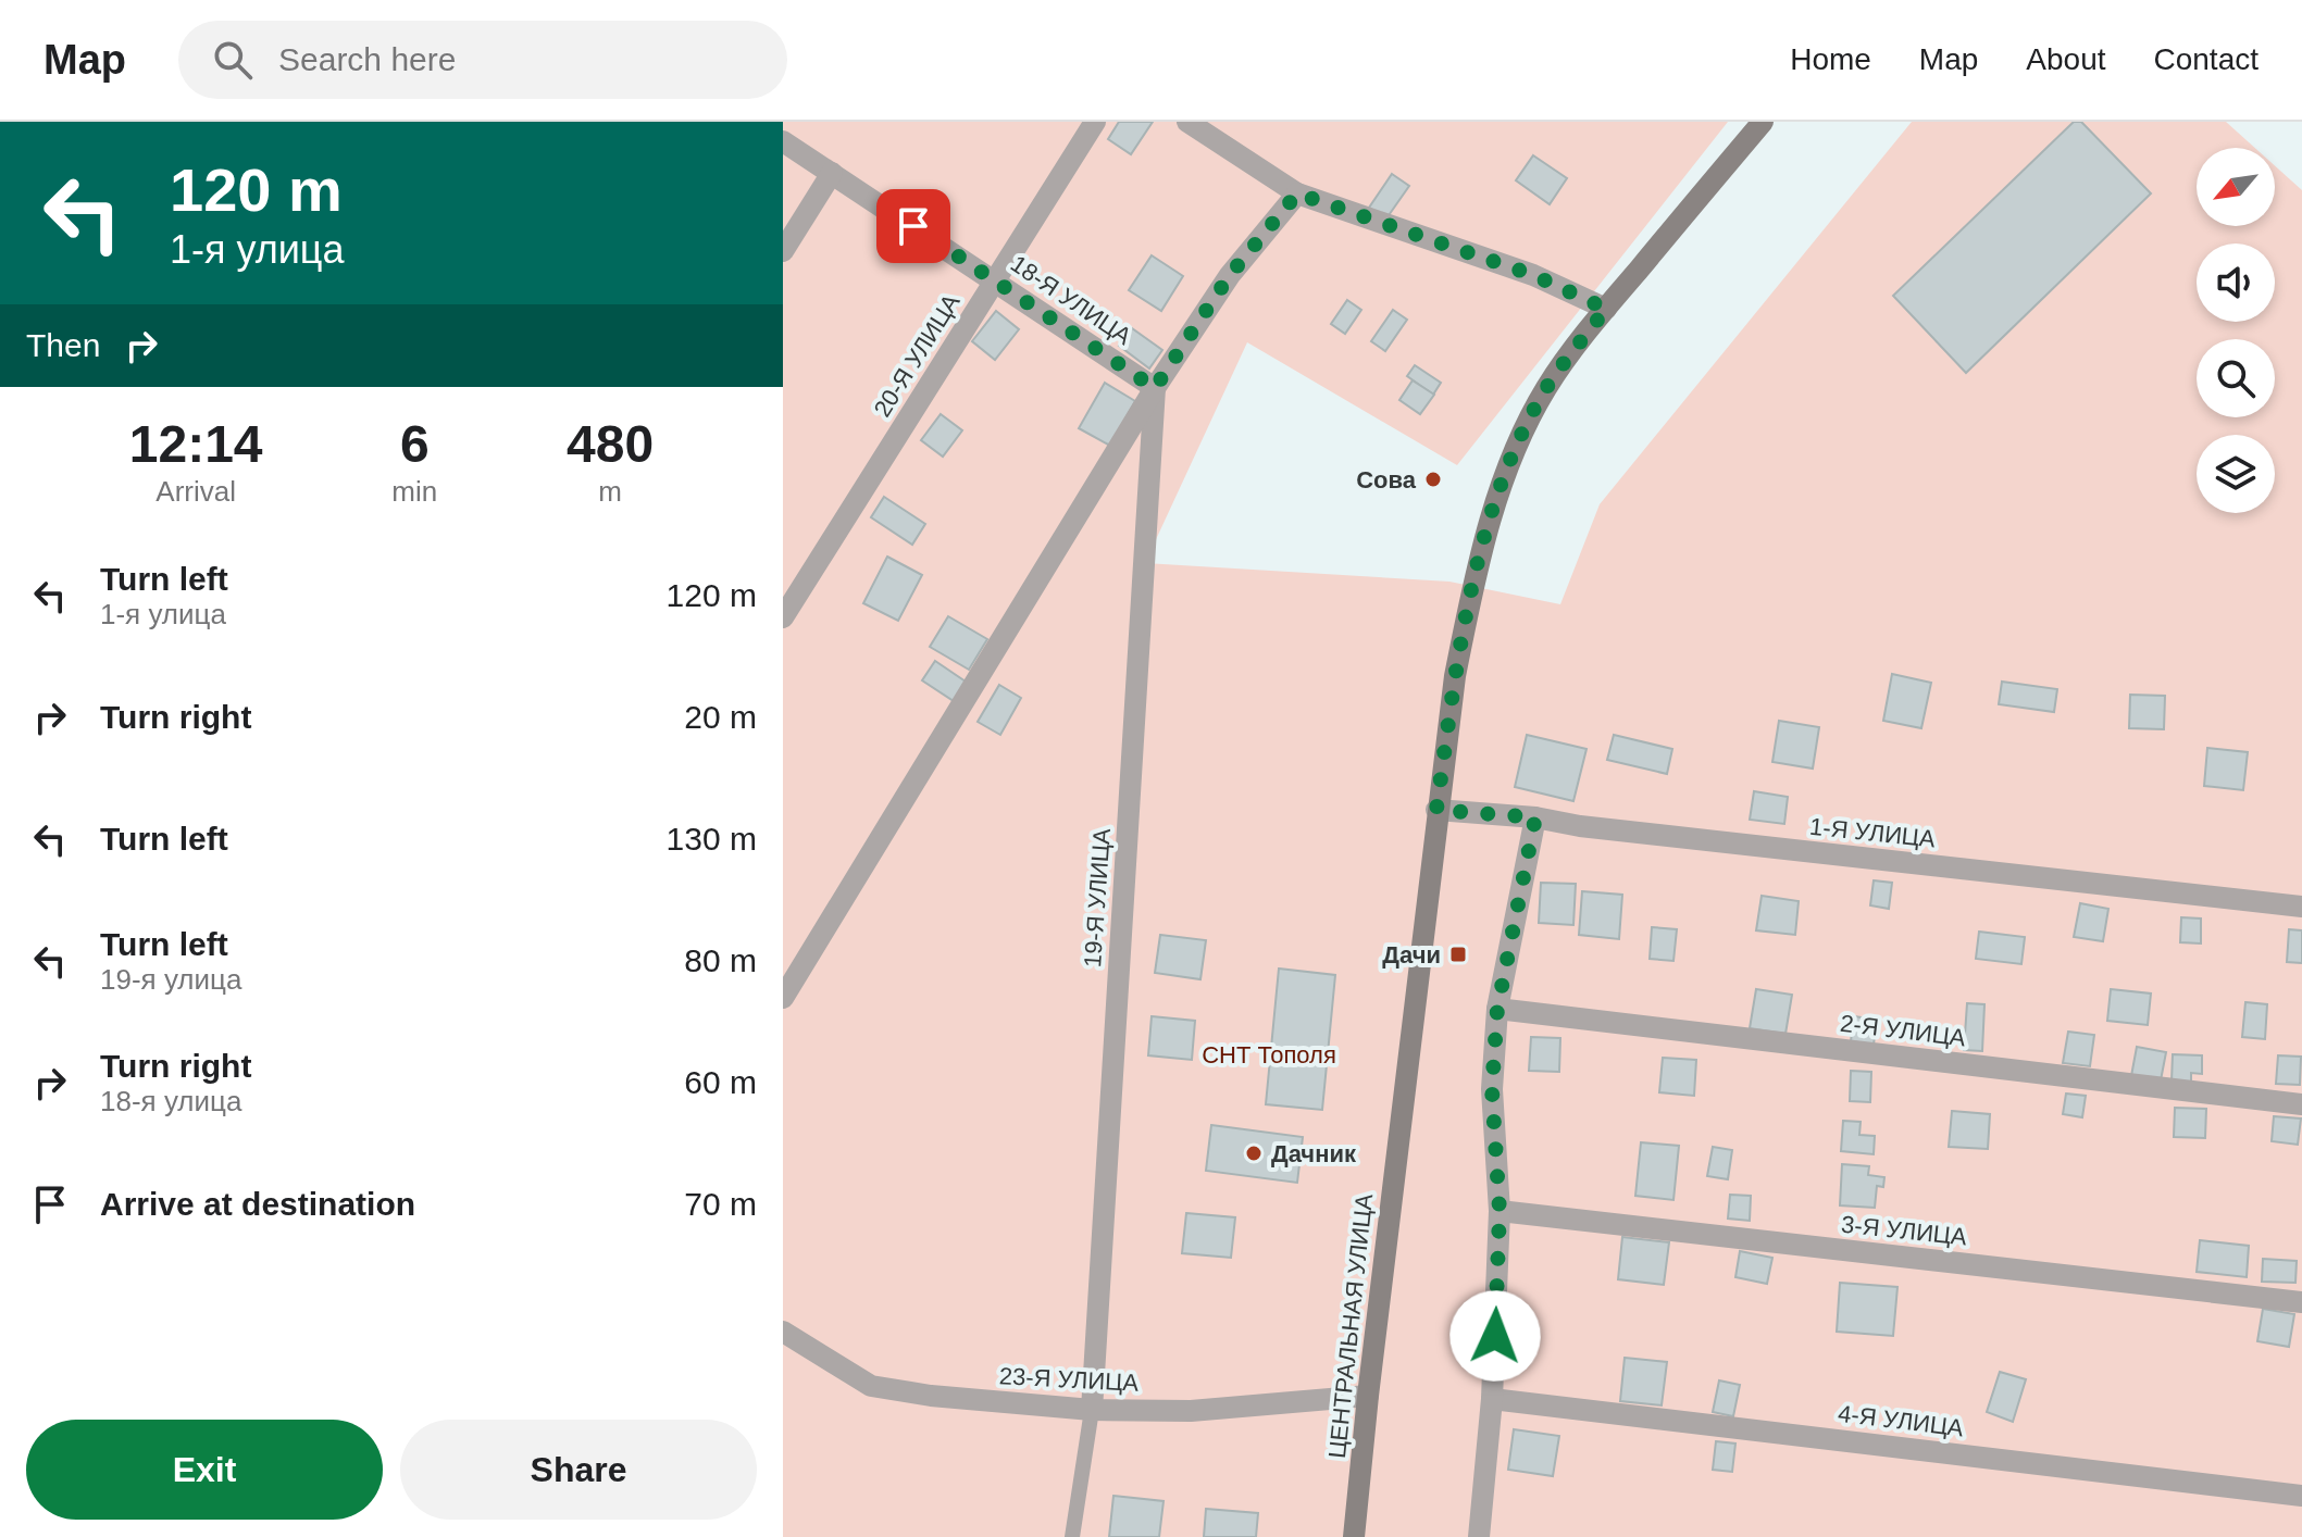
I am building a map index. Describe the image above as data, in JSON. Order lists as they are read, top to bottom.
{
  "streets": {
    "street": [
      "18-Я УЛИЦА",
      "20-Я УЛИЦА",
      "1-Я УЛИЦА",
      "19-Я УЛИЦА",
      "2-Я УЛИЦА",
      "3-Я УЛИЦА",
      "ЦЕНТРАЛЬНАЯ УЛИЦА",
      "23-Я УЛИЦА",
      "4-Я УЛИЦА"
    ]
  },
  "crossings": [
    ["18-Я УЛИЦА", "20-Я УЛИЦА"],
    ["18-Я УЛИЦА", "19-Я УЛИЦА"],
    ["1-Я УЛИЦА", "ЦЕНТРАЛЬНАЯ УЛИЦА"],
    ["19-Я УЛИЦА", "23-Я УЛИЦА"],
    ["ЦЕНТРАЛЬНАЯ УЛИЦА", "23-Я УЛИЦА"]
  ],
  "parks": ["СНТ Тополя"],
  "places": {
    "other": ["Сова", "Дачник"],
    "transit": ["Дачи"]
  },
  "north": "bottom left",
  "page": {
    "header": "Map",
    "search": "Search here",
    "nav": [
      "Home",
      "Map",
      "About",
      "Contact"
    ],
    "turn": ["120 m", "1-я улица"],
    "then": "Then",
    "eta": [
      "12:14",
      "Arrival",
      "6",
      "min",
      "480",
      "m"
    ],
    "list": [
      {
        "name": "Turn left",
        "note": "1-я улица",
        "value": "120 m"
      },
      {
        "name": "Turn right",
        "value": "20 m"
      },
      {
        "name": "Turn left",
        "value": "130 m"
      },
      {
        "name": "Turn left",
        "note": "19-я улица",
        "value": "80 m"
      },
      {
        "name": "Turn right",
        "note": "18-я улица",
        "value": "60 m"
      },
      {
        "name": "Arrive at destination",
        "value": "70 m"
      }
    ],
    "buttons": ["Exit", "Share"]
  }
}
